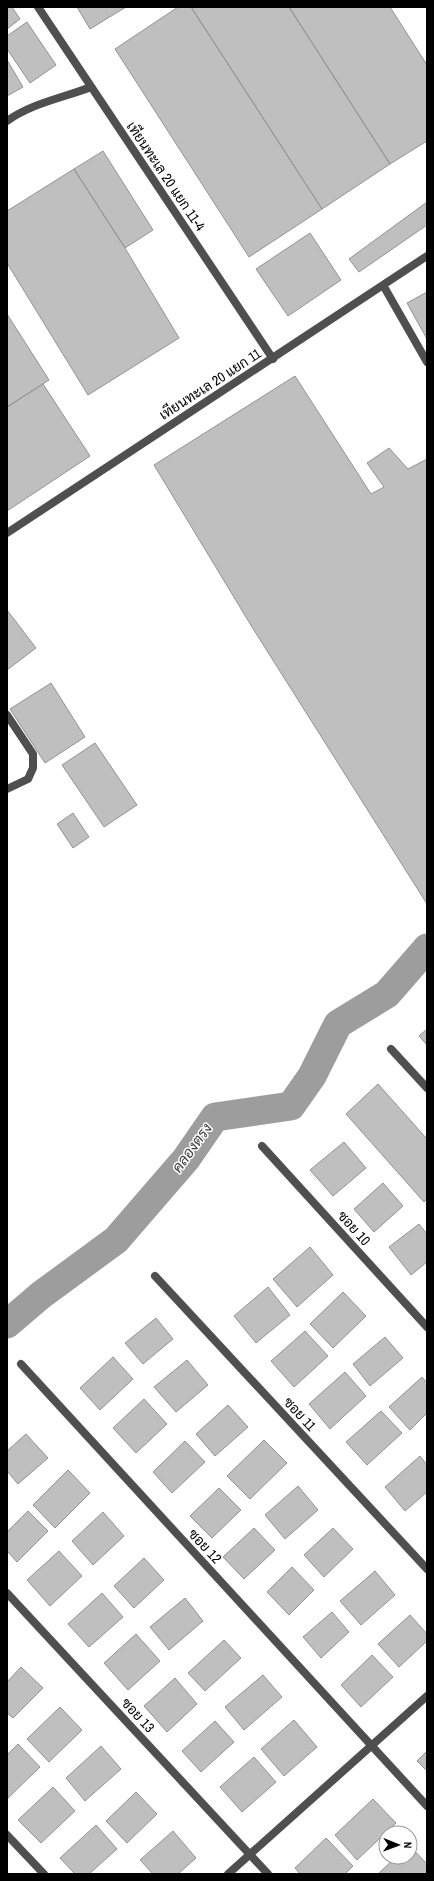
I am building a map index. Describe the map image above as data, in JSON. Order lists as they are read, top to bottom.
{
  "streets": {
    "street": [
      "เทียนทะเล 20 แยก 11-4",
      "เทียนทะเล 20 แยก 11",
      "ซอย 10",
      "ซอย 11",
      "ซอย 12",
      "ซอย 13"
    ]
  },
  "crossings": [
    ["เทียนทะเล 20 แยก 11-4", "เทียนทะเล 20 แยก 11"]
  ],
  "water": ["คลองตรง"],
  "north": "right"
}
